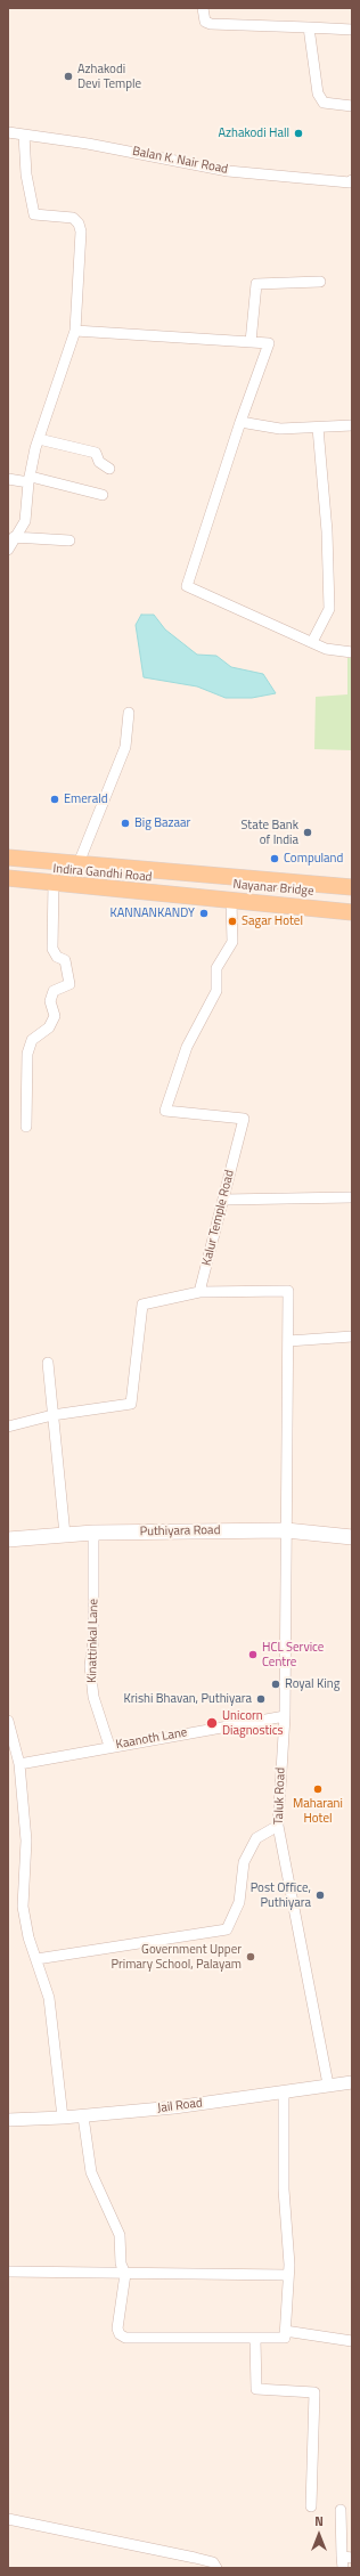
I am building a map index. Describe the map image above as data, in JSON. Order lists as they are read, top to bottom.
{
  "streets": {
    "main road": ["Indira Gandhi Road", "Nayanar Bridge", "Puthiyara Road"],
    "street": [
      "Balan K. Nair Road",
      "Kalur Temple Road",
      "Kinattinkal Lane",
      "Kaanoth Lane",
      "Taluk Road",
      "Jail Road"
    ]
  },
  "crossings": [
    ["Indira Gandhi Road", "Nayanar Bridge"],
    ["Puthiyara Road", "Kinattinkal Lane"],
    ["Puthiyara Road", "Taluk Road"],
    ["Kinattinkal Lane", "Kaanoth Lane"],
    ["Kaanoth Lane", "Taluk Road"],
    ["Taluk Road", "Jail Road"]
  ],
  "places": [
    "Azhakodi Devi Temple",
    "Azhakodi Hall",
    "Emerald",
    "Big Bazaar",
    "State Bank of India",
    "Compuland",
    "KANNANKANDY",
    "Sagar Hotel",
    "HCL Service Centre",
    "Royal King",
    "Krishi Bhavan, Puthiyara",
    "Unicorn Diagnostics",
    "Maharani Hotel",
    "Post Office, Puthiyara",
    "Government Upper Primary School, Palayam"
  ],
  "north": "top"
}
